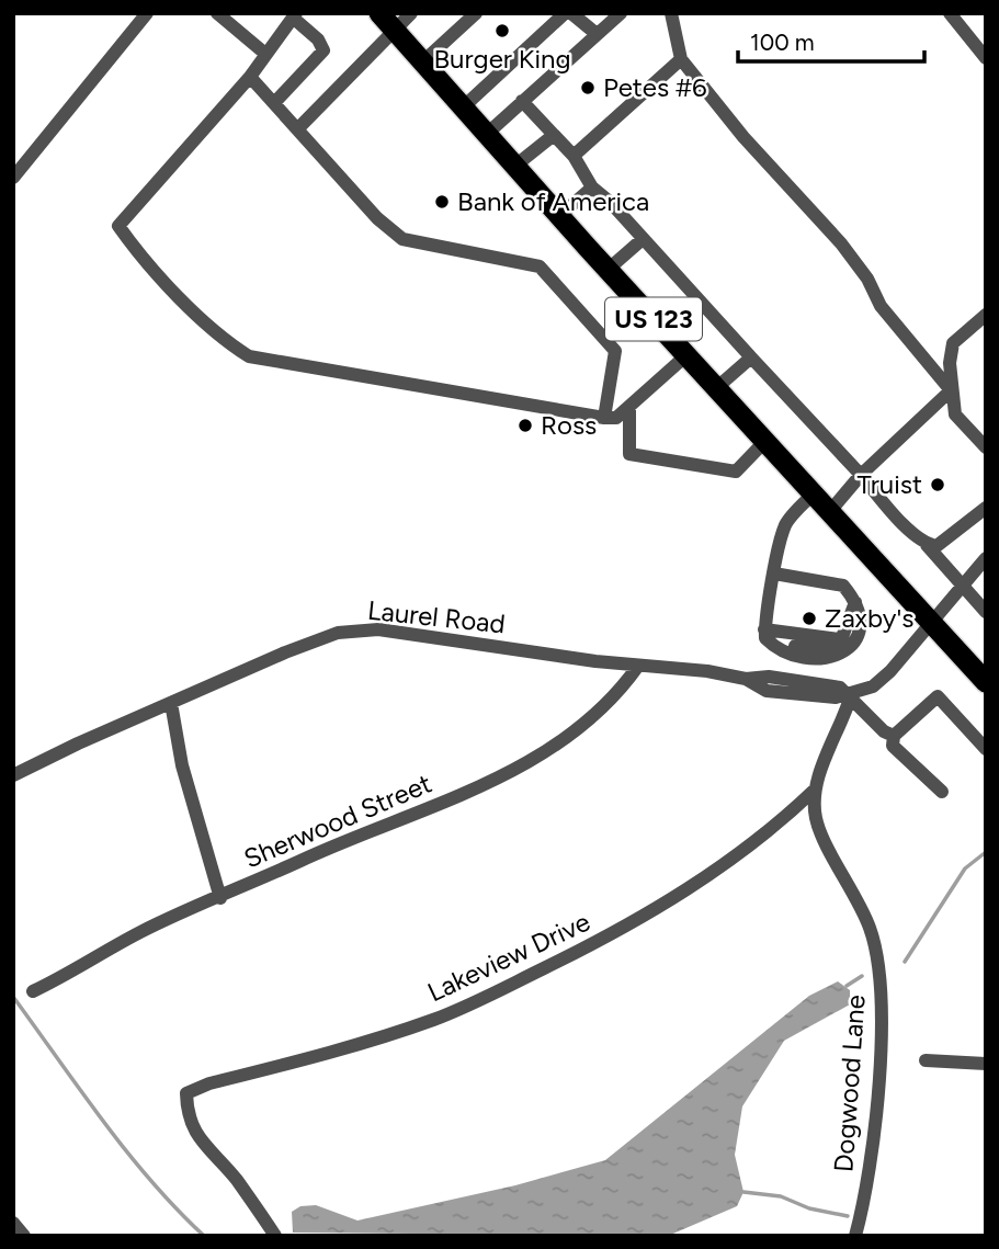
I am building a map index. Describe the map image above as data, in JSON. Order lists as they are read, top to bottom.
{
  "streets": {
    "highway": ["US 123"],
    "street": [
      "Laurel Road",
      "Sherwood Street",
      "Lakeview Drive",
      "Dogwood Lane"
    ]
  },
  "crossings": [
    ["Laurel Road", "Sherwood Street"],
    ["Laurel Road", "Dogwood Lane"],
    ["Lakeview Drive", "Dogwood Lane"]
  ],
  "places": [
    "Burger King",
    "Petes #6",
    "Bank of America",
    "Ross",
    "Truist",
    "Zaxby's"
  ],
  "scale_bar": "100 m"
}
